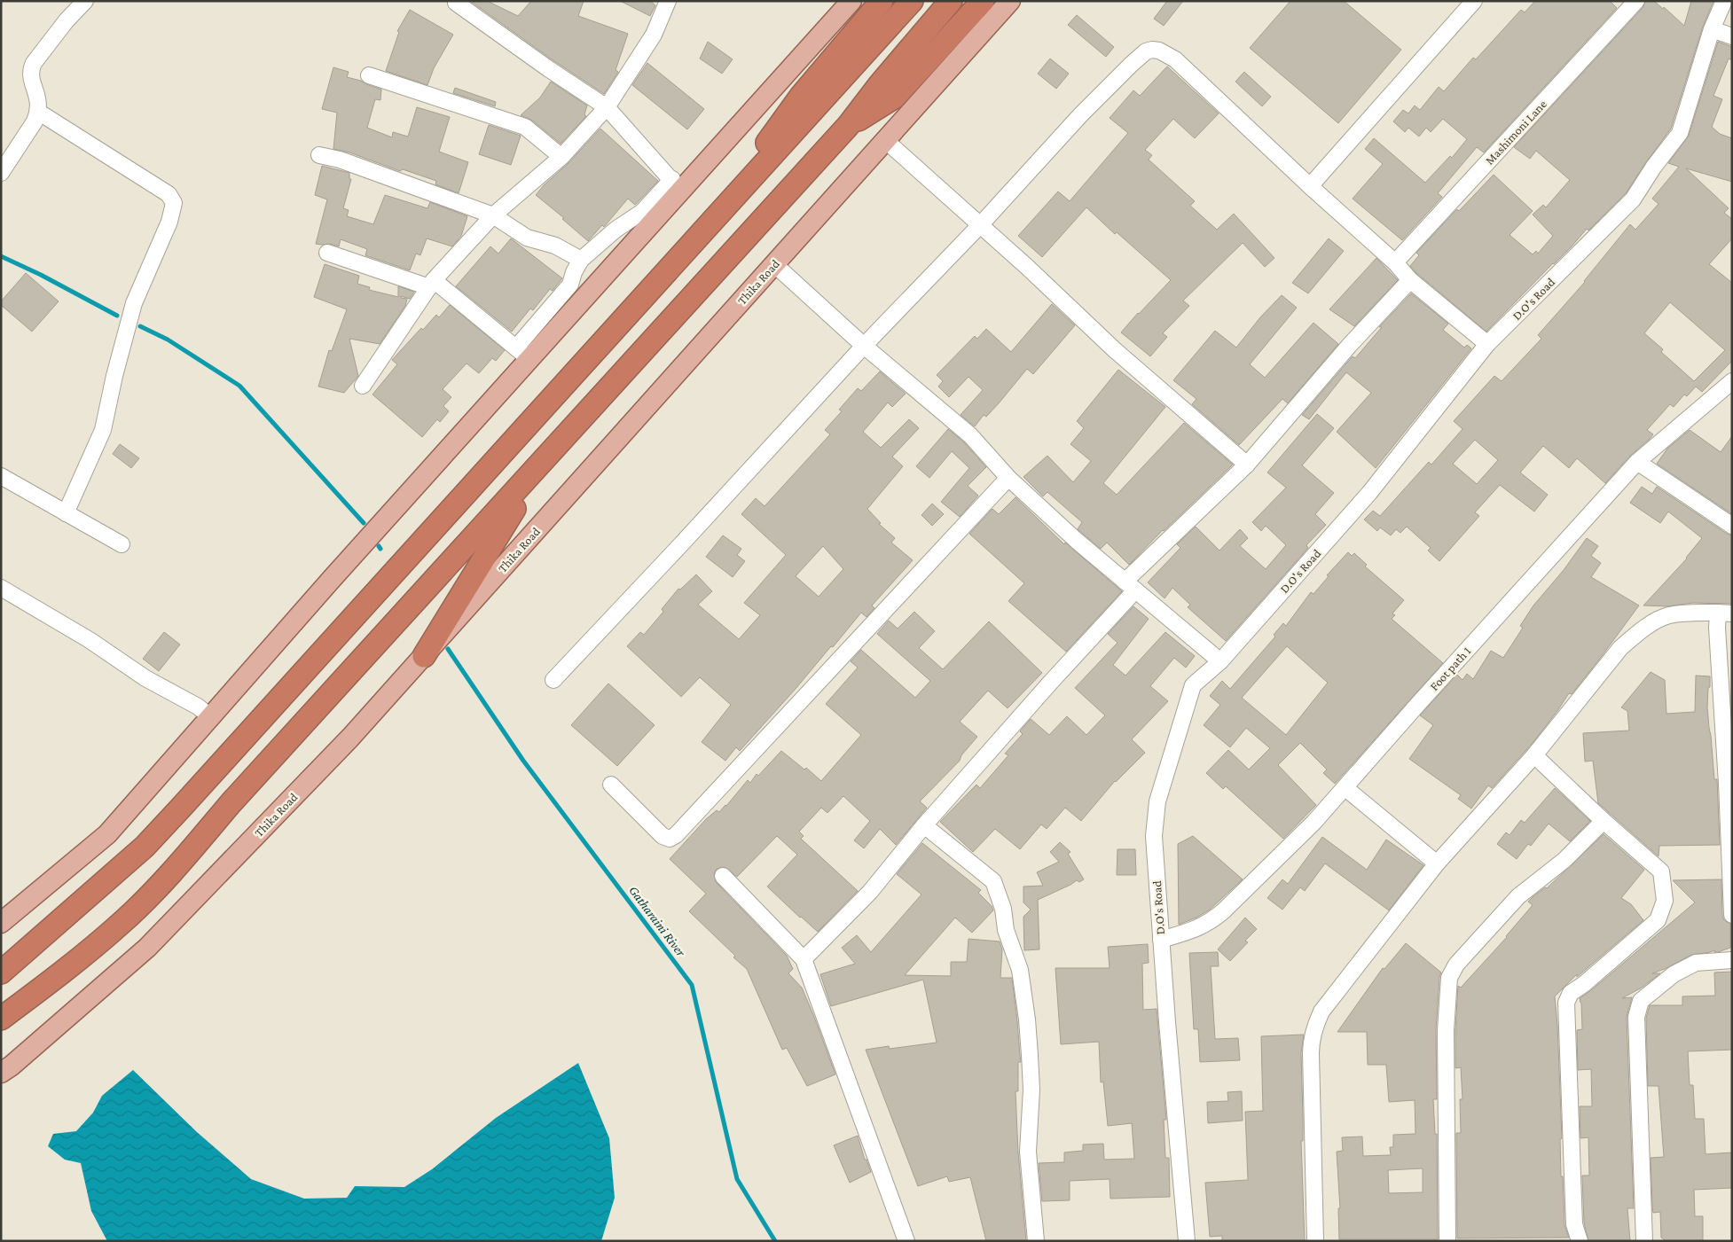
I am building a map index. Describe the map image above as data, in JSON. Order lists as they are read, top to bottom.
{
  "streets": {
    "main road": ["Thika Road"],
    "street": ["Mashimoni Lane", "D.O's Road", "Foot path 1"]
  },
  "crossings": [
    ["D.O's Road", "Foot path 1"]
  ],
  "water": ["Gatharaini River"]
}
